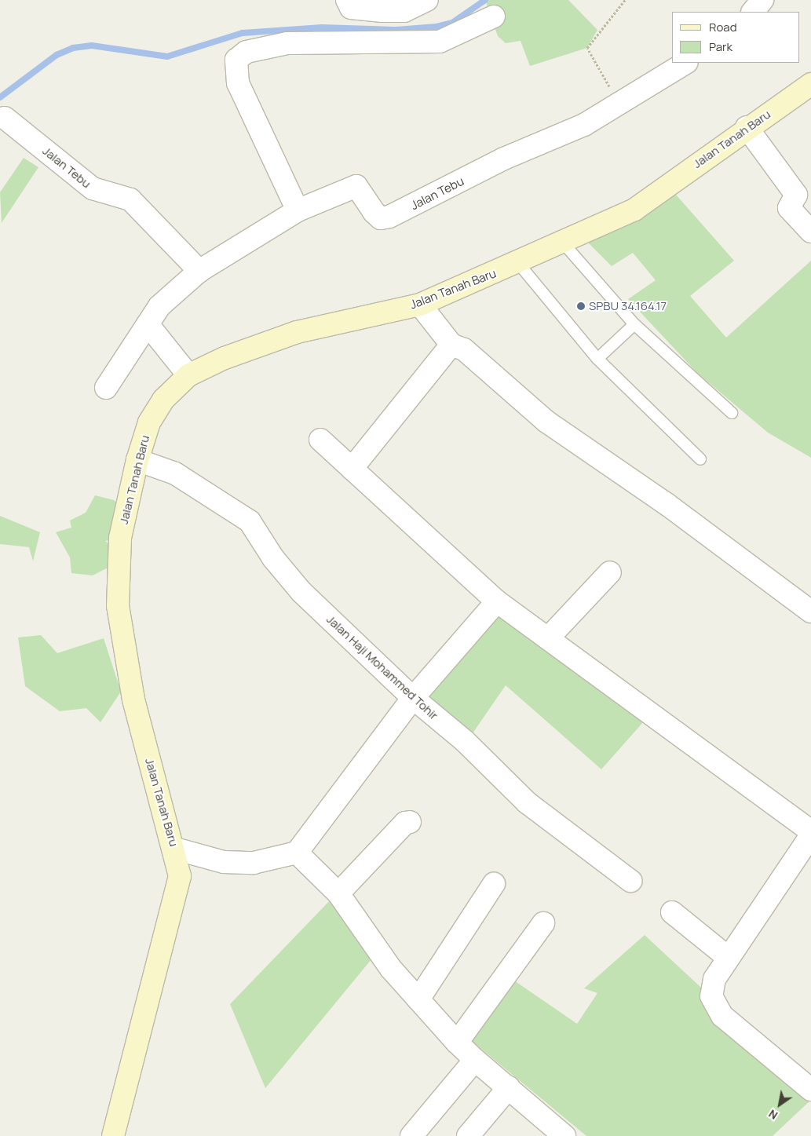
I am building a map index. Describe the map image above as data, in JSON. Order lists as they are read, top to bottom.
{
  "streets": {
    "main road": ["Jalan Tanah Baru"],
    "street": ["Jalan Tebu", "Jalan Haji Mohammed Tohir"]
  },
  "crossings": [
    ["Jalan Tanah Baru", "Jalan Haji Mohammed Tohir"]
  ],
  "places": ["SPBU 34.164.17"],
  "legend": ["Road", "Park"],
  "north": "bottom left"
}
